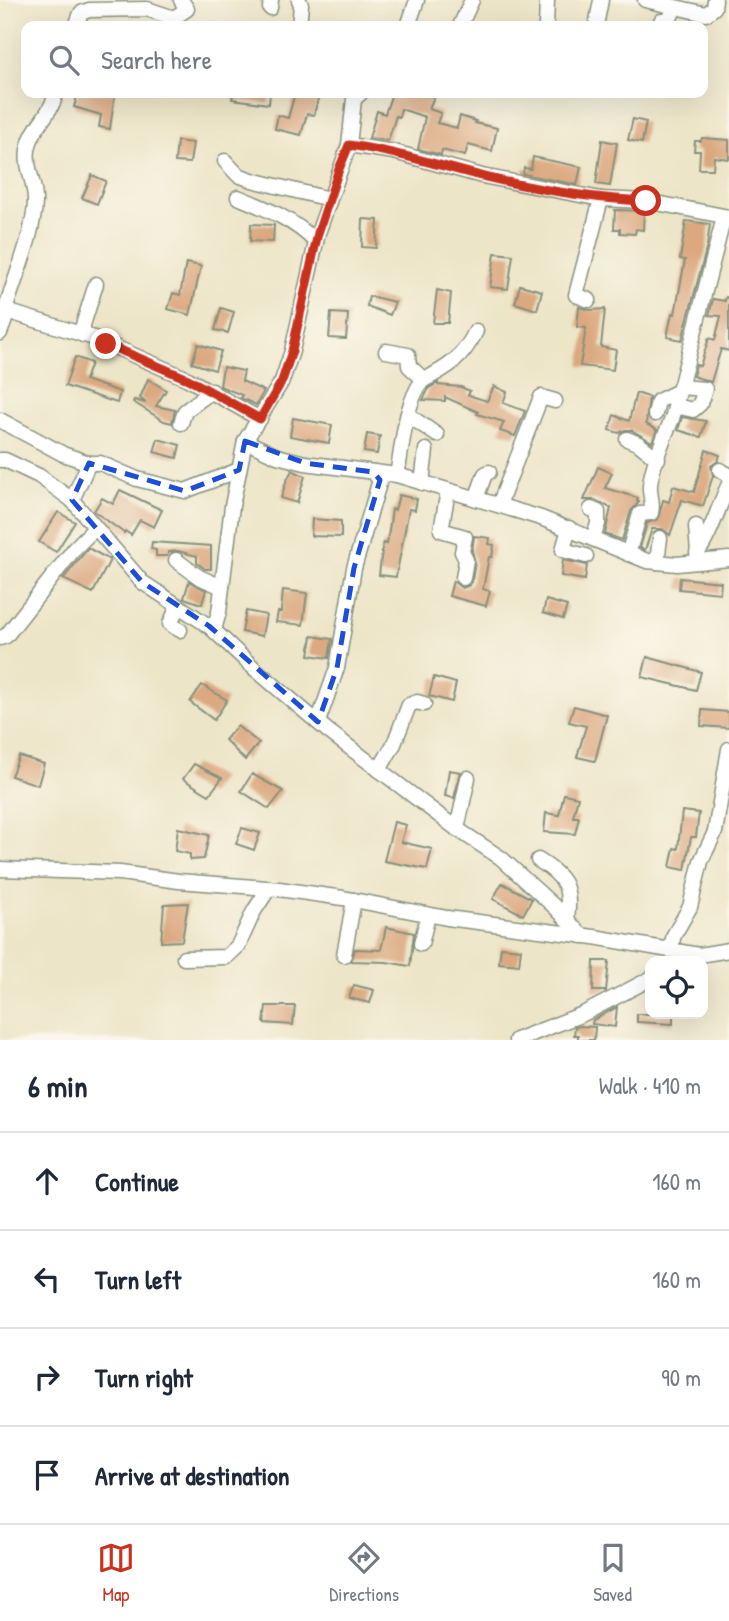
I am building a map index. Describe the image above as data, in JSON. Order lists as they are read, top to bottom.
{
  "page": {
    "search": "Search here",
    "heading": ["6 min", "Walk · 410 m"],
    "list": [
      ["Continue", "160 m"],
      ["Turn left", "160 m"],
      ["Turn right", "90 m"],
      "Arrive at destination"
    ],
    "nav": ["Map", "Directions", "Saved"]
  }
}
